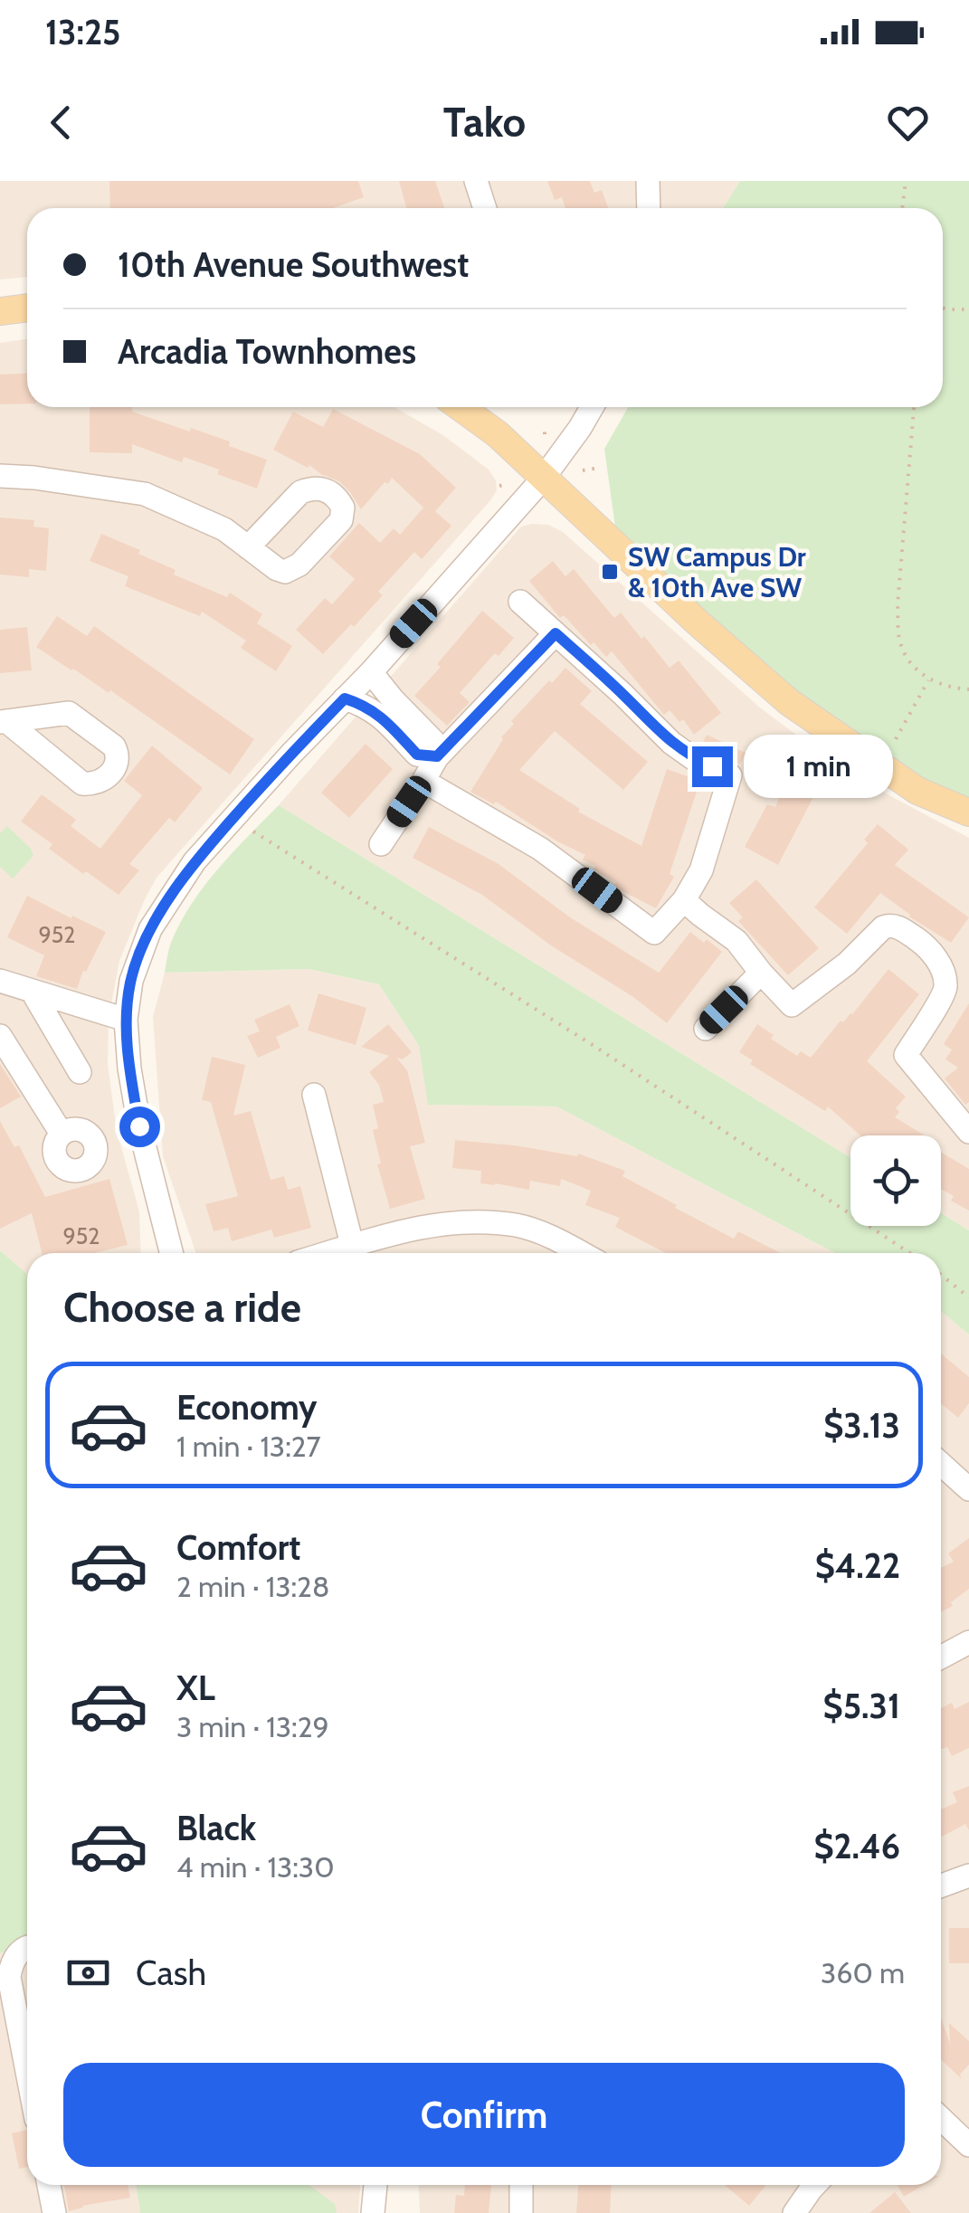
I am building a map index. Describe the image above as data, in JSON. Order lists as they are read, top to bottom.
{
  "places": {
    "transit": ["SW Campus Dr & 10th Ave SW"]
  },
  "house_numbers": ["952", "952"],
  "page": {
    "status": "13:25",
    "header": "Tako",
    "banner": ["10th Avenue Southwest", "Arcadia Townhomes"],
    "bubble": "1 min",
    "heading": "Choose a ride",
    "list": [
      {
        "name": "Economy",
        "note": "1 min · 13:27",
        "value": "$3.13"
      },
      {
        "name": "Comfort",
        "note": "2 min · 13:28",
        "value": "$4.22"
      },
      {
        "name": "XL",
        "note": "3 min · 13:29",
        "value": "$5.31"
      },
      {
        "name": "Black",
        "note": "4 min · 13:30",
        "value": "$2.46"
      }
    ],
    "pay": ["Cash", "360 m"],
    "buttons": "Confirm"
  }
}
